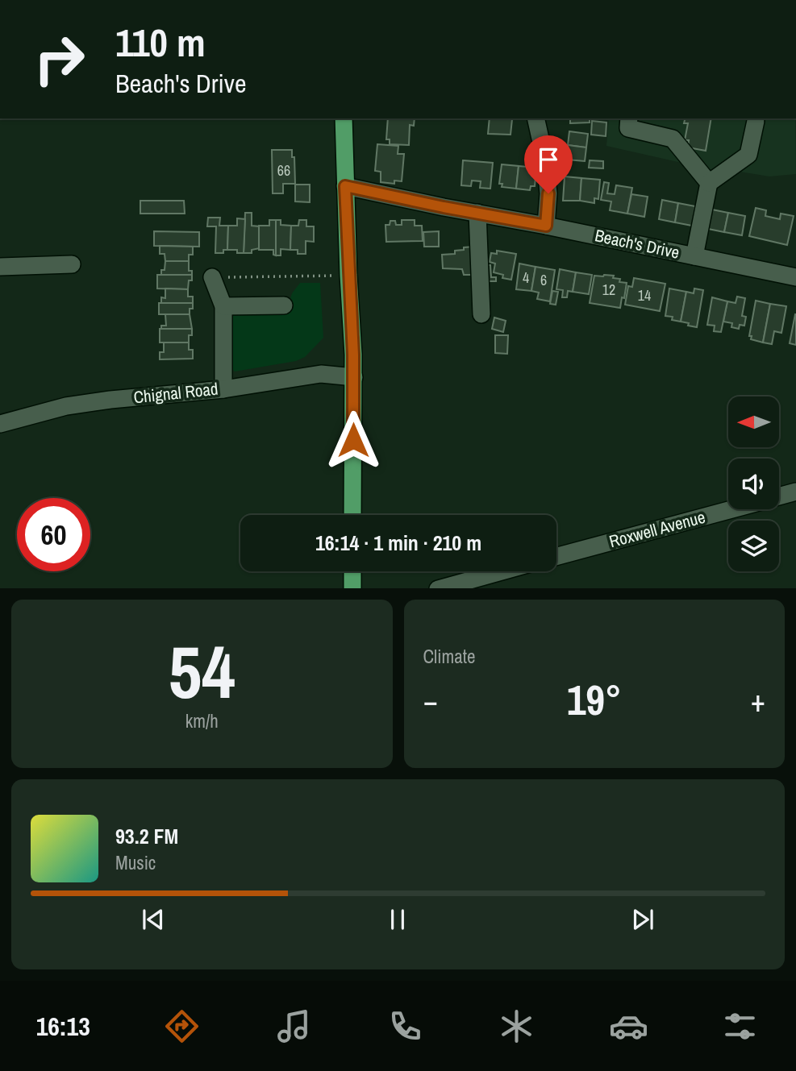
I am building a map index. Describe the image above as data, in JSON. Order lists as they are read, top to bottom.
{
  "streets": {
    "street": ["Beach's Drive", "Chignal Road", "Roxwell Avenue"]
  },
  "house_numbers": [
    "66",
    "4",
    "6",
    "12",
    "14"
  ],
  "north": "left",
  "page": {
    "turn": ["110 m", "Beach's Drive"],
    "limit": "60",
    "trip": "16:14 · 1 min · 210 m",
    "tile": [
      ["54", "km/h"],
      "Climate"
    ],
    "heat": ["−", "19°", "+"],
    "song": ["93.2 FM", "Music"],
    "tabs": "16:13"
  }
}
